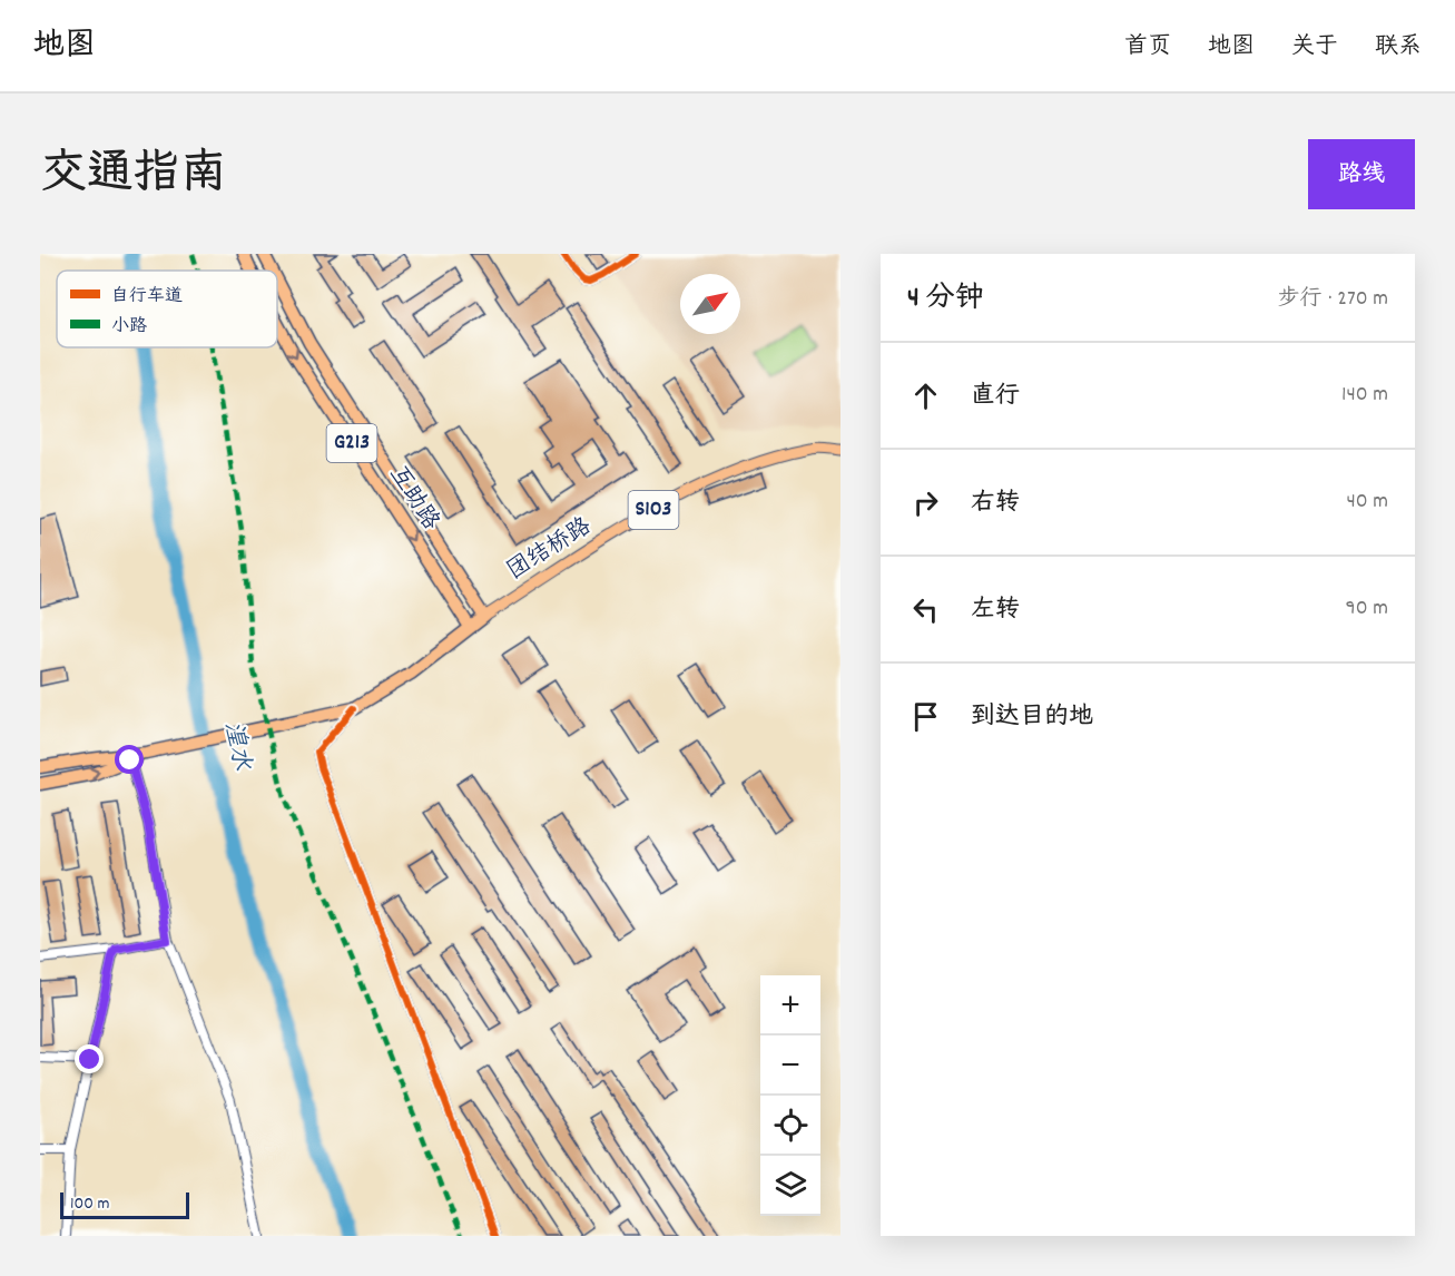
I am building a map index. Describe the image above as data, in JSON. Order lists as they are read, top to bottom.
{
  "streets": {
    "highway": ["G213", "互助路", "团结桥路"],
    "main road": ["S103"]
  },
  "crossings": [
    ["互助路", "团结桥路"]
  ],
  "water": ["湟水"],
  "legend": ["自行车道", "小路"],
  "scale_bar": "100 m",
  "north": "top right",
  "page": {
    "header": "地图",
    "nav": [
      "首页",
      "地图",
      "关于",
      "联系"
    ],
    "title": "交通指南",
    "buttons": "路线",
    "heading": ["4 分钟", "步行 · 270 m"],
    "list": [
      ["直行", "140 m"],
      ["右转", "40 m"],
      ["左转", "90 m"],
      "到达目的地"
    ],
    "map_buttons": ["+", "−"],
    "scale": "100 m"
  }
}
